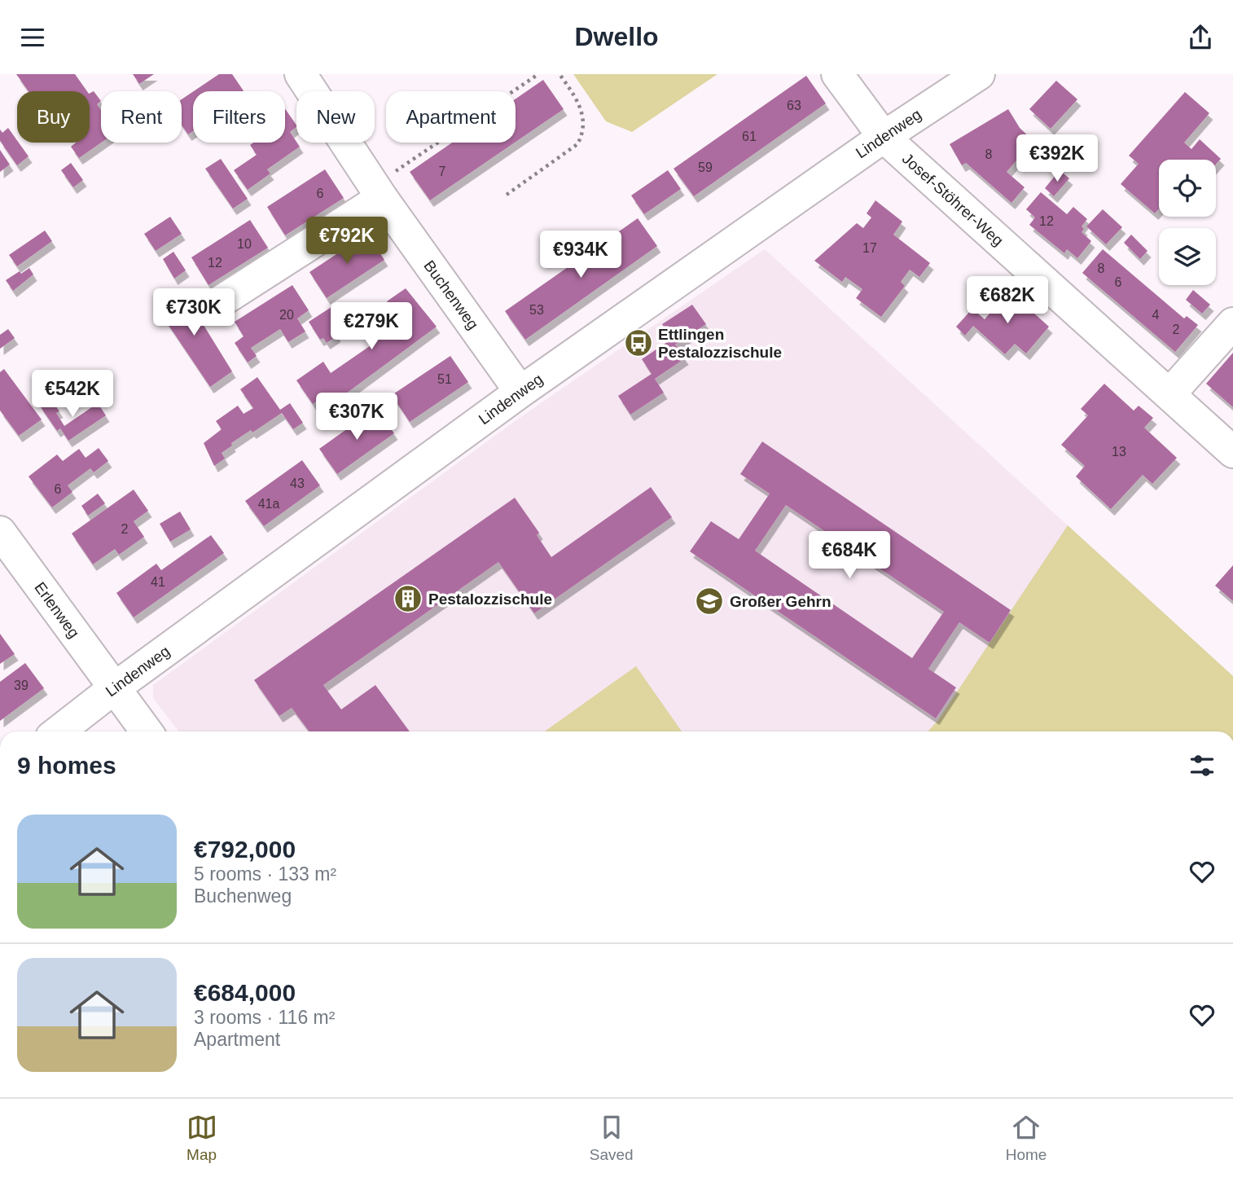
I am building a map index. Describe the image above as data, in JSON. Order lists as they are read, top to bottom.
{
  "streets": {
    "street": [
      "Lindenweg",
      "Josef-Stöhrer-Weg",
      "Buchenweg",
      "Erlenweg"
    ]
  },
  "crossings": [
    ["Lindenweg", "Josef-Stöhrer-Weg"],
    ["Lindenweg", "Buchenweg"],
    ["Lindenweg", "Erlenweg"]
  ],
  "places": {
    "bus stop": ["Ettlingen Pestalozzischule"],
    "building": ["Pestalozzischule"],
    "school or university": ["Großer Gehrn"]
  },
  "house_numbers": [
    "63",
    "61",
    "8",
    "59",
    "7",
    "6",
    "12",
    "10",
    "17",
    "12",
    "8",
    "6",
    "53",
    "20",
    "4",
    "2",
    "51",
    "13",
    "43",
    "6",
    "41a",
    "2",
    "41",
    "39"
  ],
  "page": {
    "header": "Dwello",
    "chip": [
      "Buy",
      "Rent",
      "Filters",
      "New",
      "Apartment"
    ],
    "price": [
      "€392K",
      "€792K",
      "€934K",
      "€682K",
      "€730K",
      "€279K",
      "€542K",
      "€307K",
      "€684K"
    ],
    "heading": "9 homes",
    "list": [
      {
        "name": "€792,000",
        "note": "5 rooms · 133 m² · Buchenweg"
      },
      {
        "name": "€684,000",
        "note": "3 rooms · 116 m² · Apartment"
      }
    ],
    "tabs": ["Map", "Saved", "Home"]
  }
}
